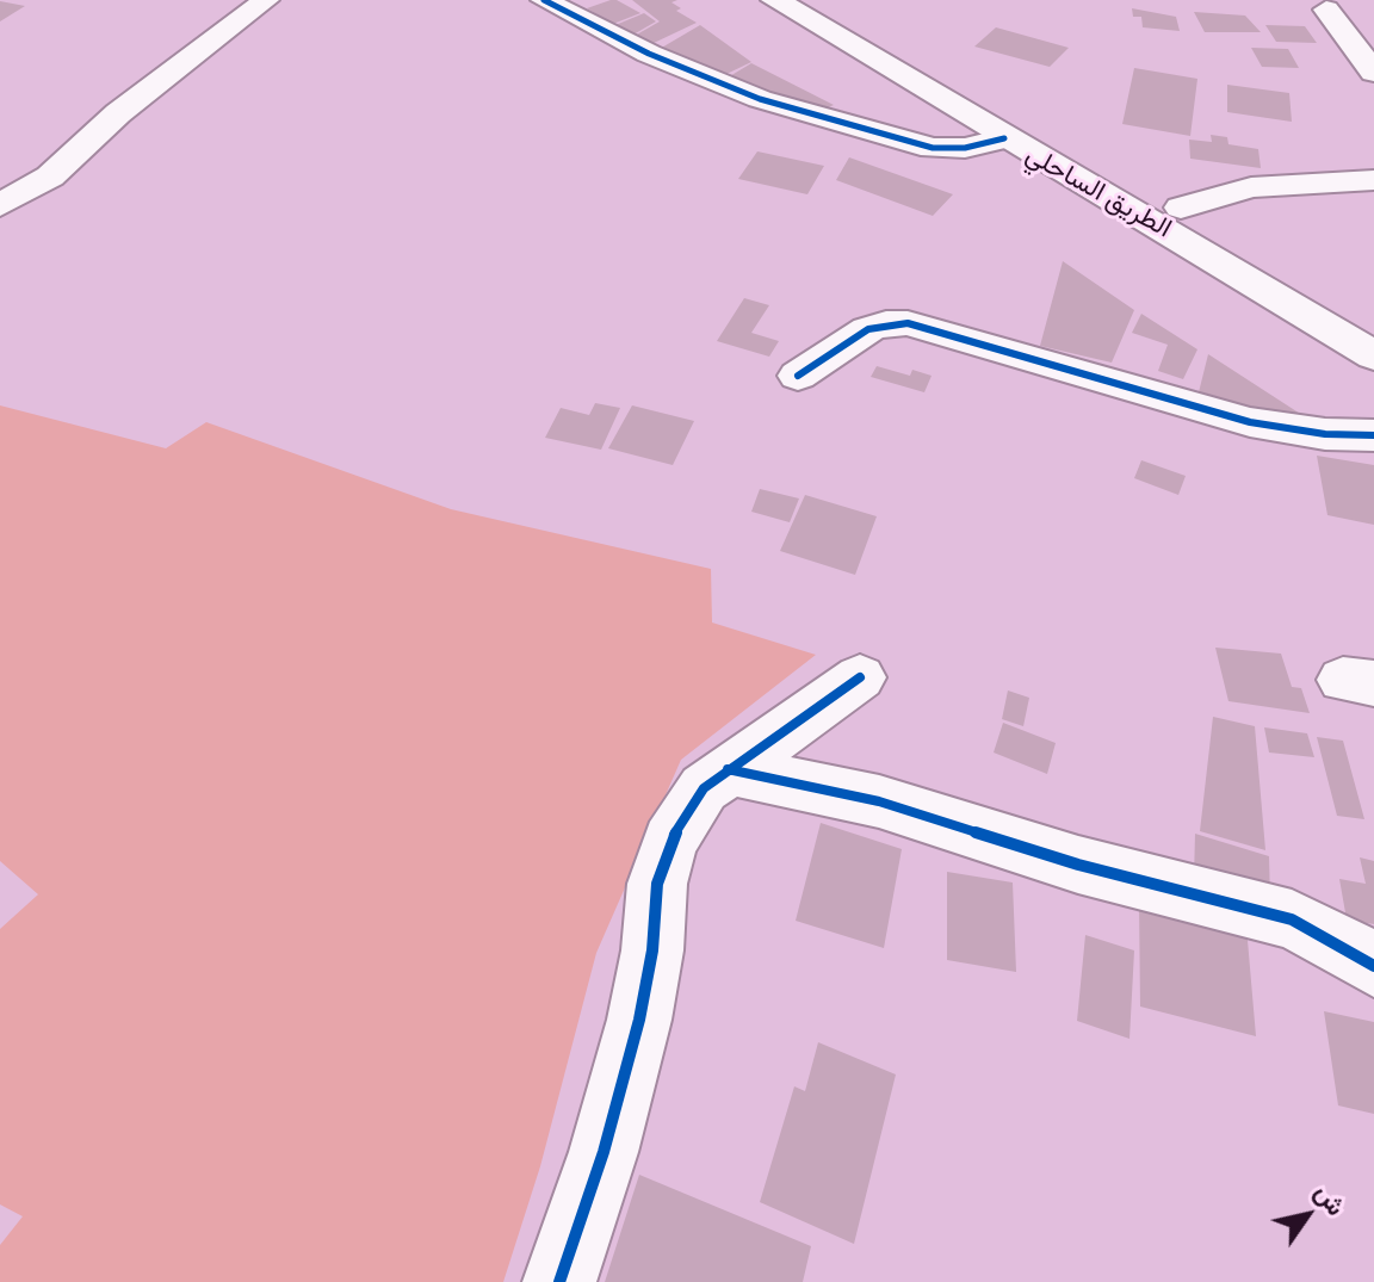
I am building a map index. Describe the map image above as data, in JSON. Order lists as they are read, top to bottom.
{
  "streets": {
    "highway": ["الطريق الساحلي"]
  },
  "north": "top right"
}
